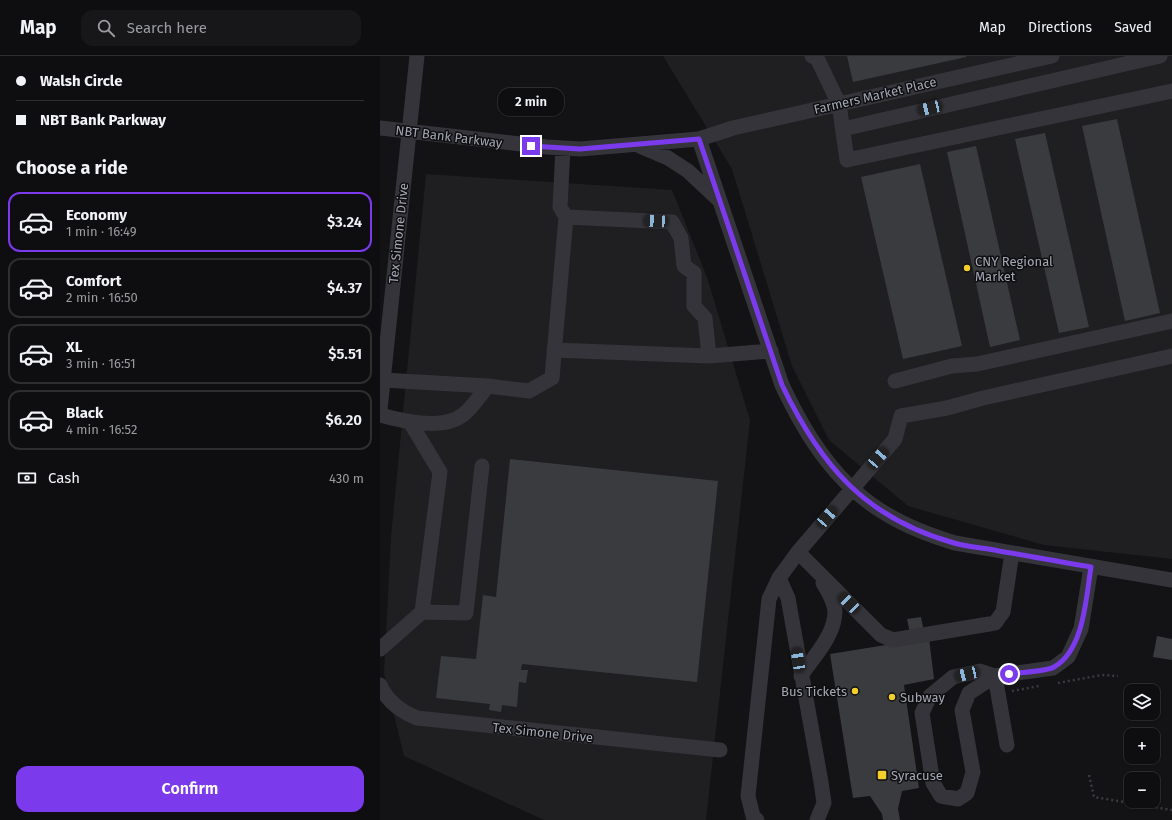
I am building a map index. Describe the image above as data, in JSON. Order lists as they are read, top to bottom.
{
  "streets": {
    "street": ["Farmers Market Place", "NBT Bank Parkway", "Tex Simone Drive"]
  },
  "crossings": [
    ["Farmers Market Place", "NBT Bank Parkway"],
    ["NBT Bank Parkway", "Tex Simone Drive"]
  ],
  "places": {
    "other": ["CNY Regional Market", "Bus Tickets", "Subway"],
    "transit": ["Syracuse"]
  },
  "page": {
    "header": "Map",
    "search": "Search here",
    "nav": ["Map", "Directions", "Saved"],
    "banner": ["Walsh Circle", "NBT Bank Parkway"],
    "bubble": "2 min",
    "heading": "Choose a ride",
    "list": [
      {
        "name": "Economy",
        "note": "1 min · 16:49",
        "value": "$3.24"
      },
      {
        "name": "Comfort",
        "note": "2 min · 16:50",
        "value": "$4.37"
      },
      {
        "name": "XL",
        "note": "3 min · 16:51",
        "value": "$5.51"
      },
      {
        "name": "Black",
        "note": "4 min · 16:52",
        "value": "$6.20"
      }
    ],
    "pay": ["Cash", "430 m"],
    "map_buttons": ["+", "−"],
    "buttons": "Confirm"
  }
}
